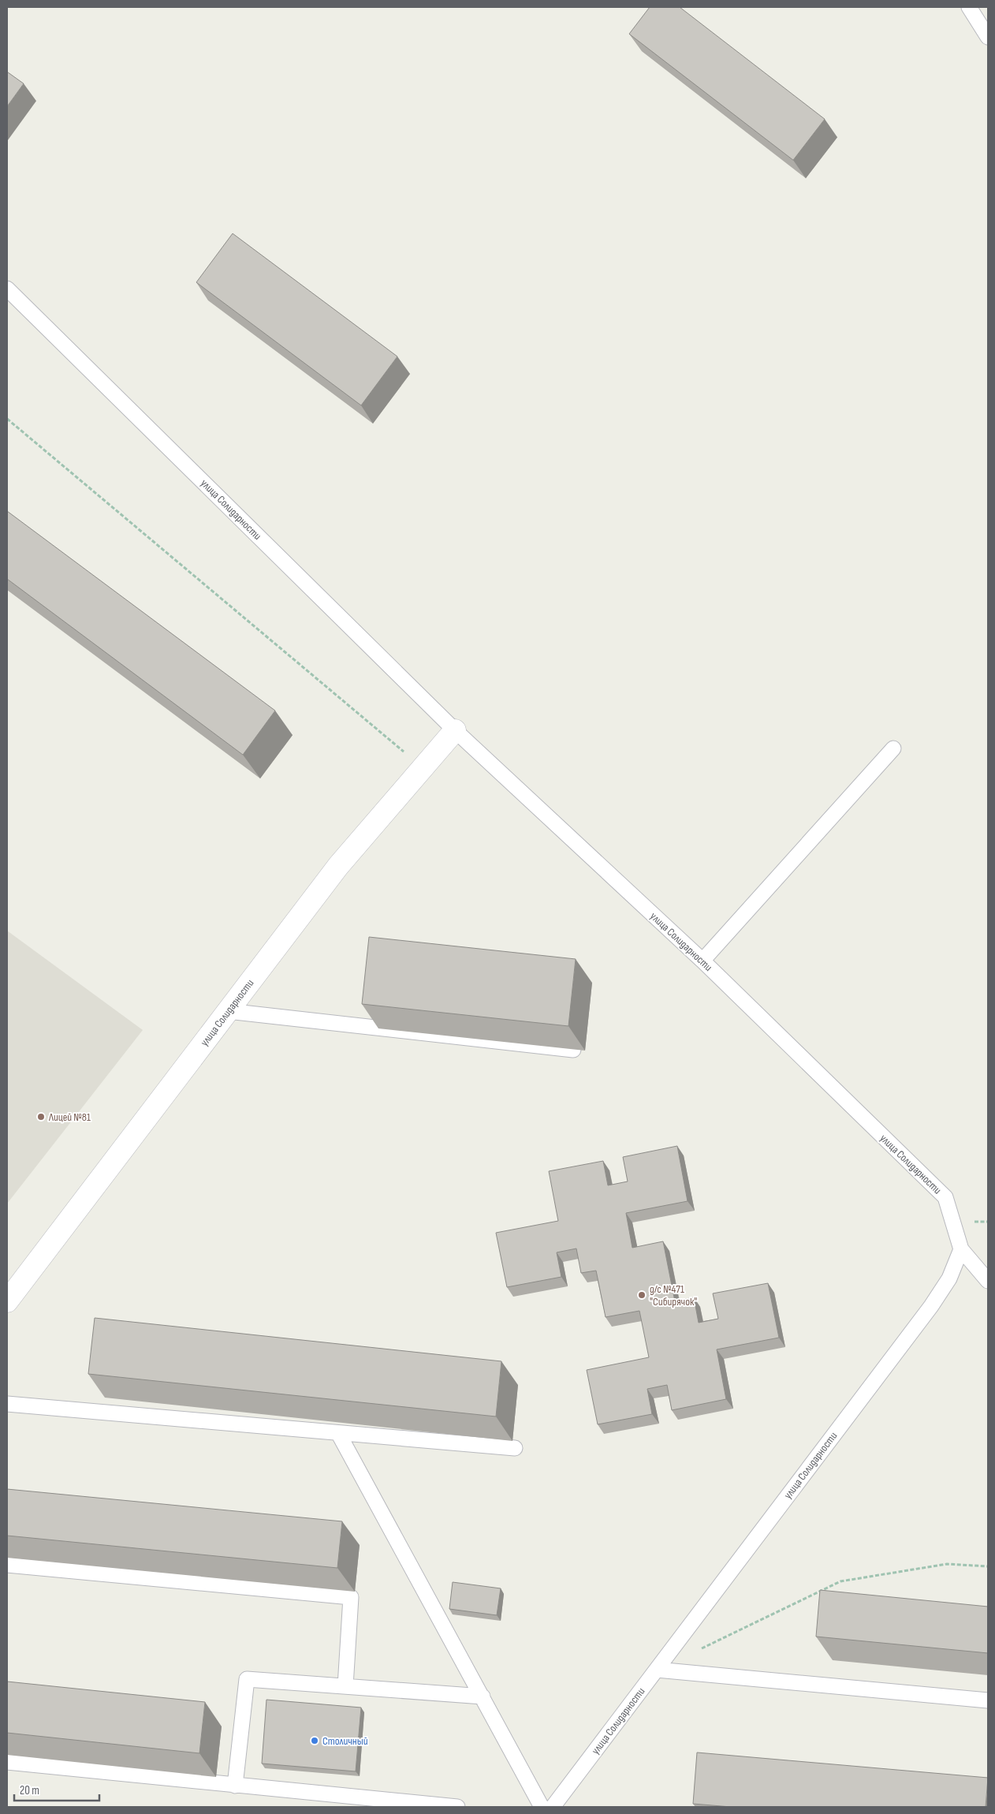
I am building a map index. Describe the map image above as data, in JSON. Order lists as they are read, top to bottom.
{
  "streets": {
    "street": ["улица Солидарности"]
  },
  "places": ["Лицей №81", "д/с №471 \"Сибирячок\"", "Столичный"],
  "scale_bar": "20 m"
}
